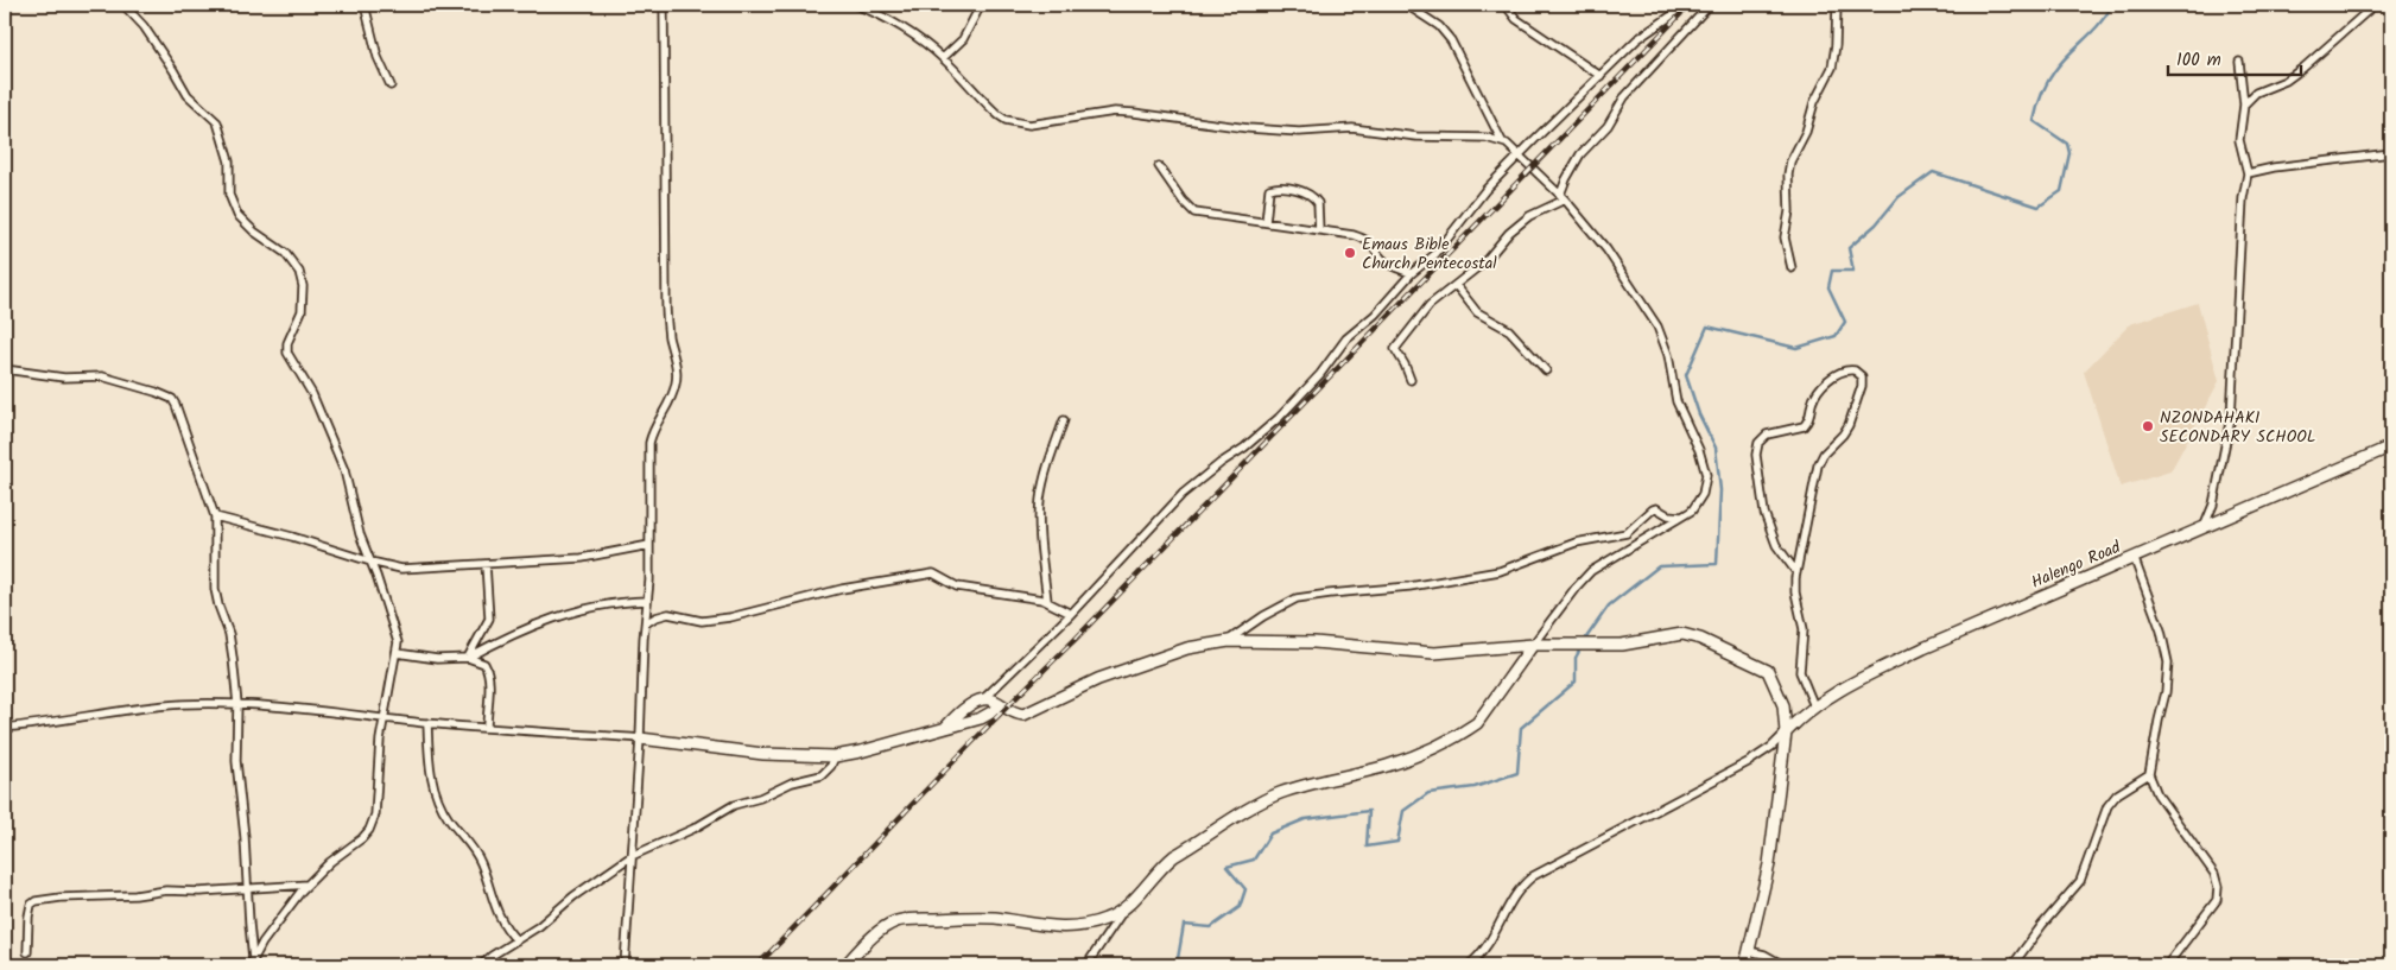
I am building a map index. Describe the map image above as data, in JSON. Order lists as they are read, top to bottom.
{
  "streets": {
    "street": ["Halengo Road"]
  },
  "places": ["Emaus Bible Church Pentecostal", "NZONDAHAKI SECONDARY SCHOOL"],
  "scale_bar": "100 m"
}
